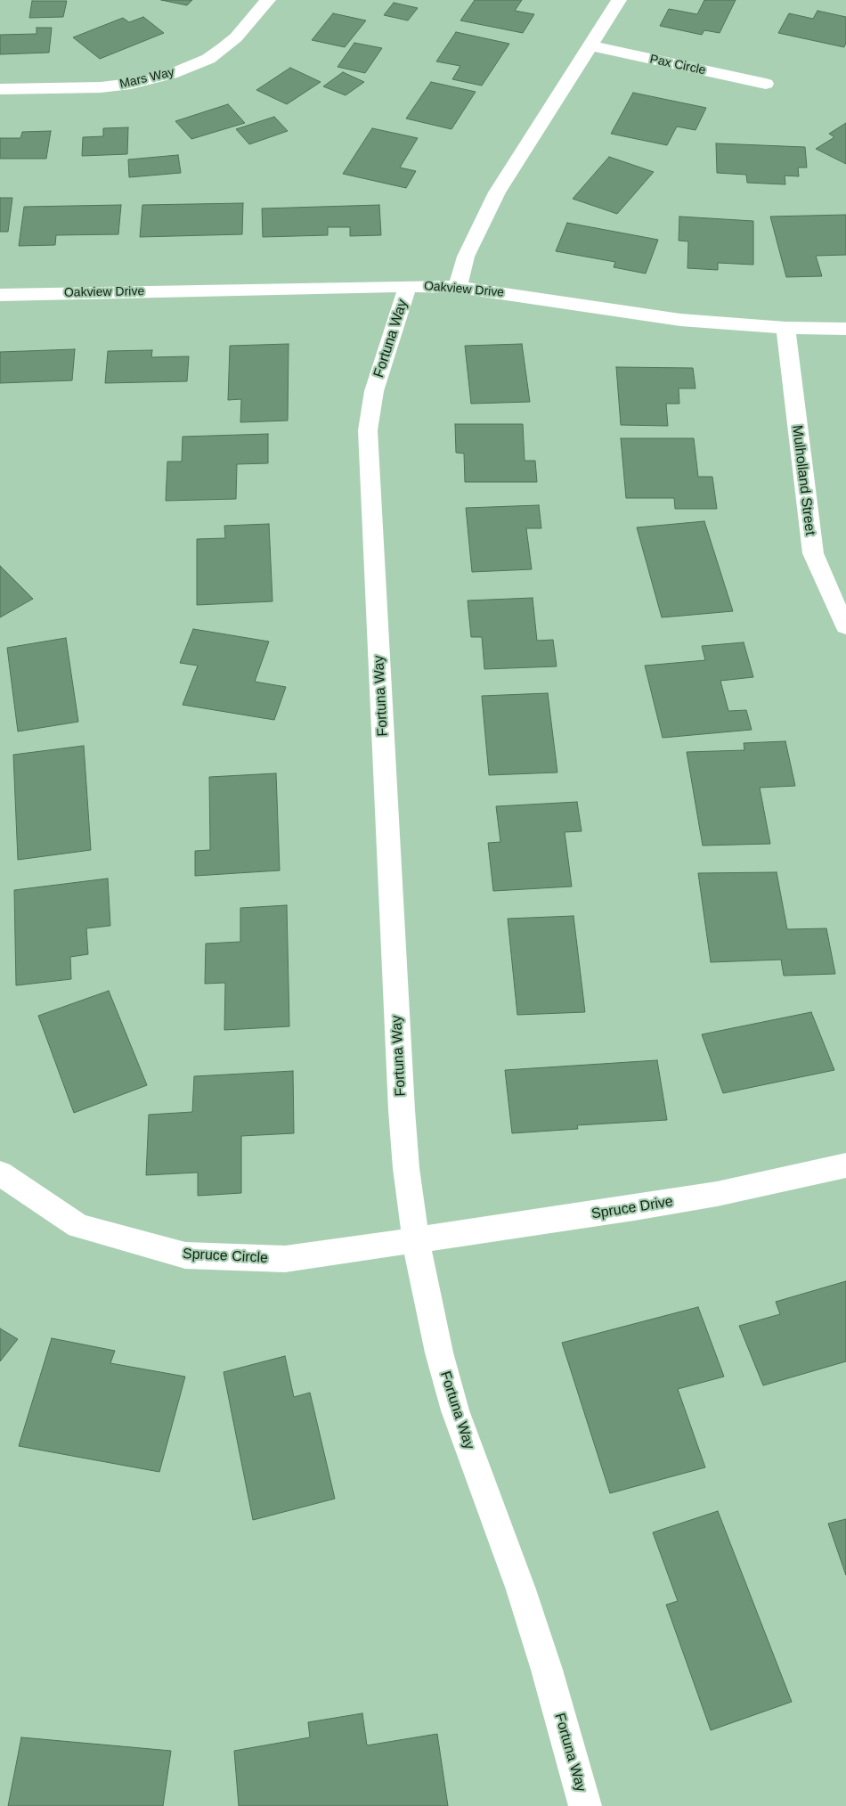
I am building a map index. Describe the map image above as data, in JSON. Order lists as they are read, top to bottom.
{
  "streets": {
    "street": [
      "Pax Circle",
      "Mars Way",
      "Oakview Drive",
      "Fortuna Way",
      "Mulholland Street",
      "Spruce Drive",
      "Spruce Circle"
    ]
  },
  "crossings": [
    ["Oakview Drive", "Fortuna Way"],
    ["Oakview Drive", "Mulholland Street"],
    ["Fortuna Way", "Spruce Drive"],
    ["Fortuna Way", "Spruce Circle"],
    ["Spruce Drive", "Spruce Circle"]
  ]
}
